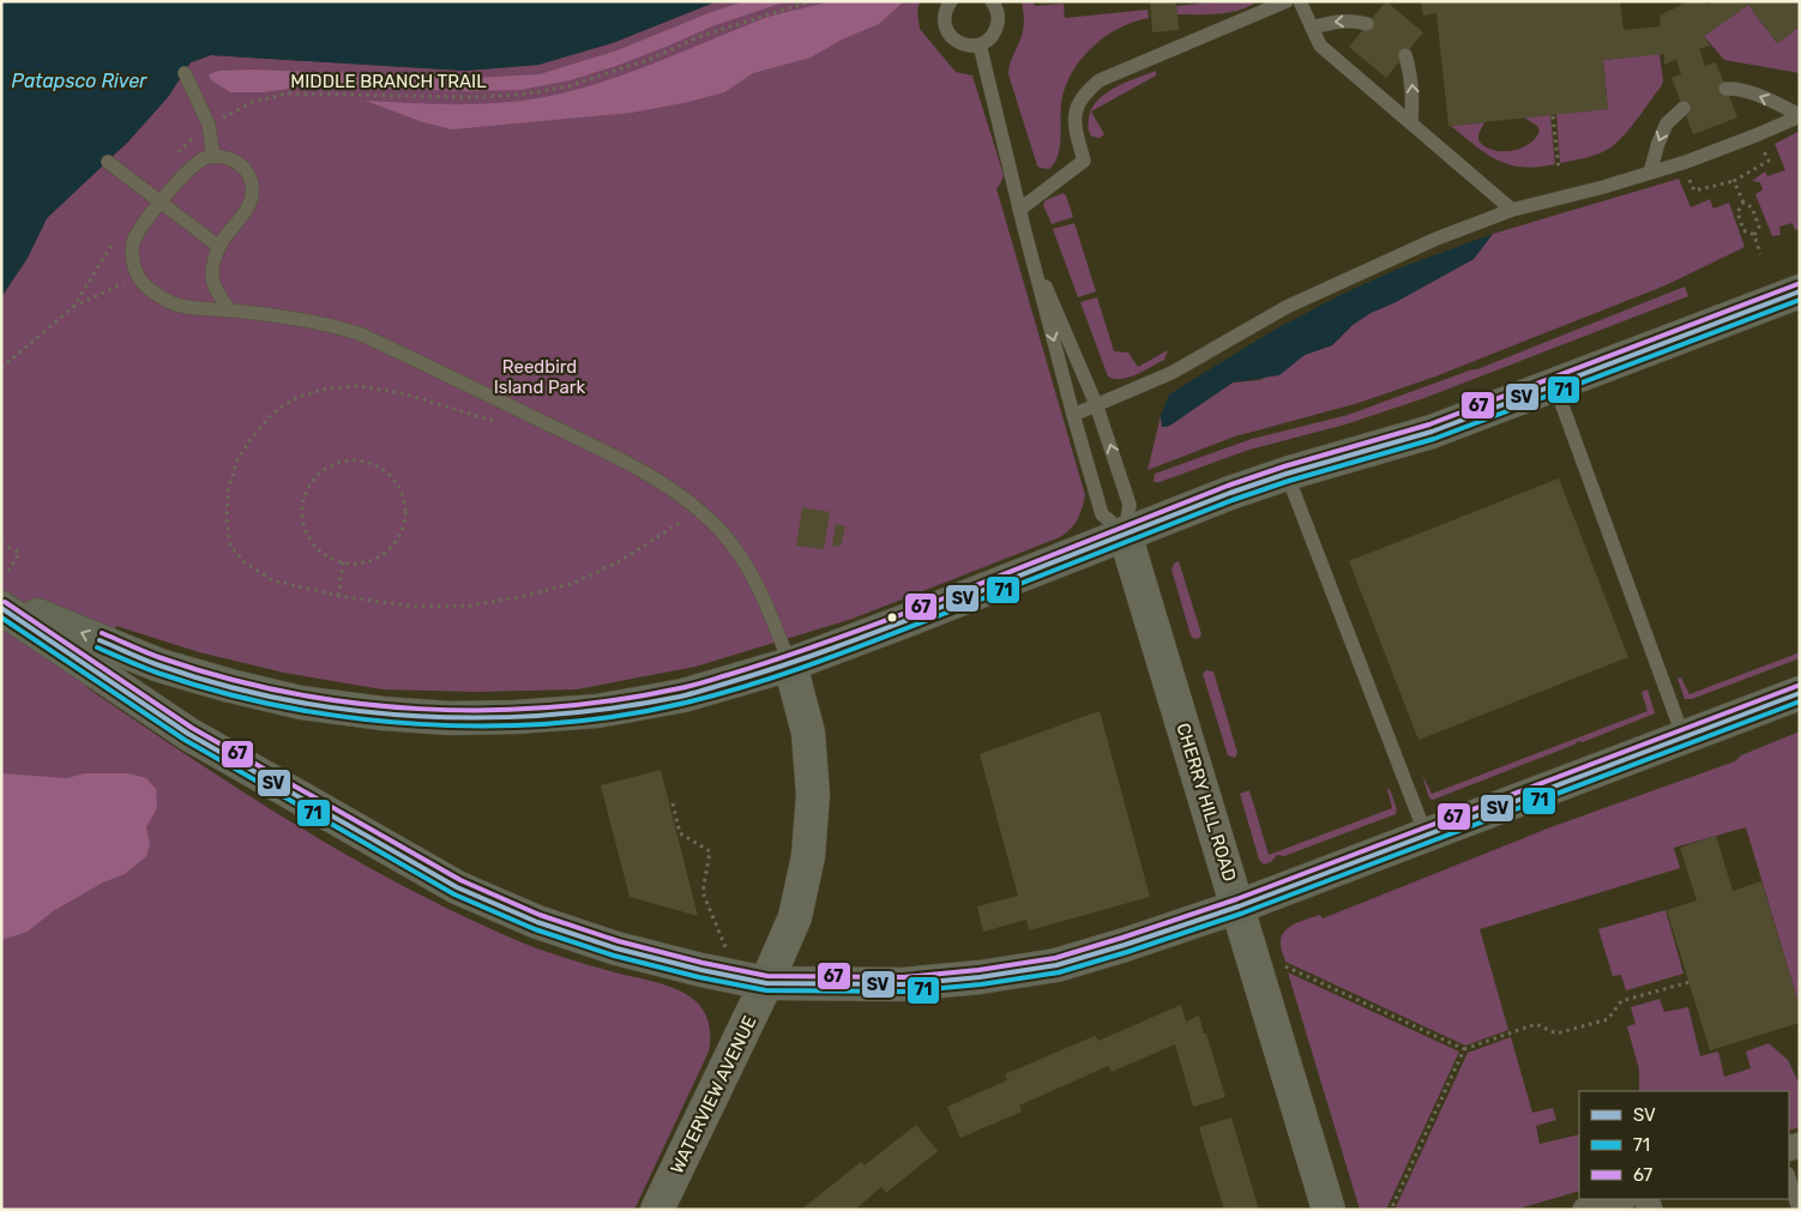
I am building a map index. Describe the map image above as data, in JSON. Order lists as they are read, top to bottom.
{
  "streets": {
    "street": ["CHERRY HILL ROAD", "WATERVIEW AVENUE"],
    "path": ["MIDDLE BRANCH TRAIL"]
  },
  "water": ["Patapsco River"],
  "parks": ["Reedbird Island Park"],
  "lines": ["transit line 67", "transit line SV", "transit line 71"],
  "legend": ["SV", "71", "67"]
}
